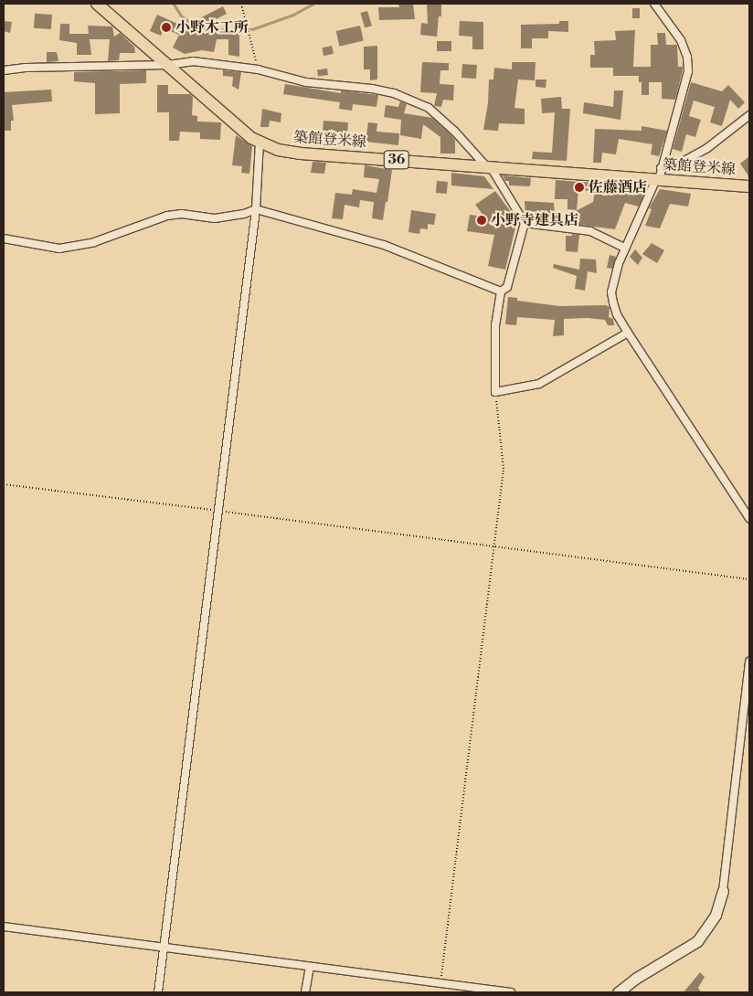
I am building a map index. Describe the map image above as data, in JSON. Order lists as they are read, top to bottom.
{
  "streets": {
    "main road": ["築館登米線", "36"]
  },
  "places": ["小野木工所", "佐藤酒店", "小野寺建具店"]
}
